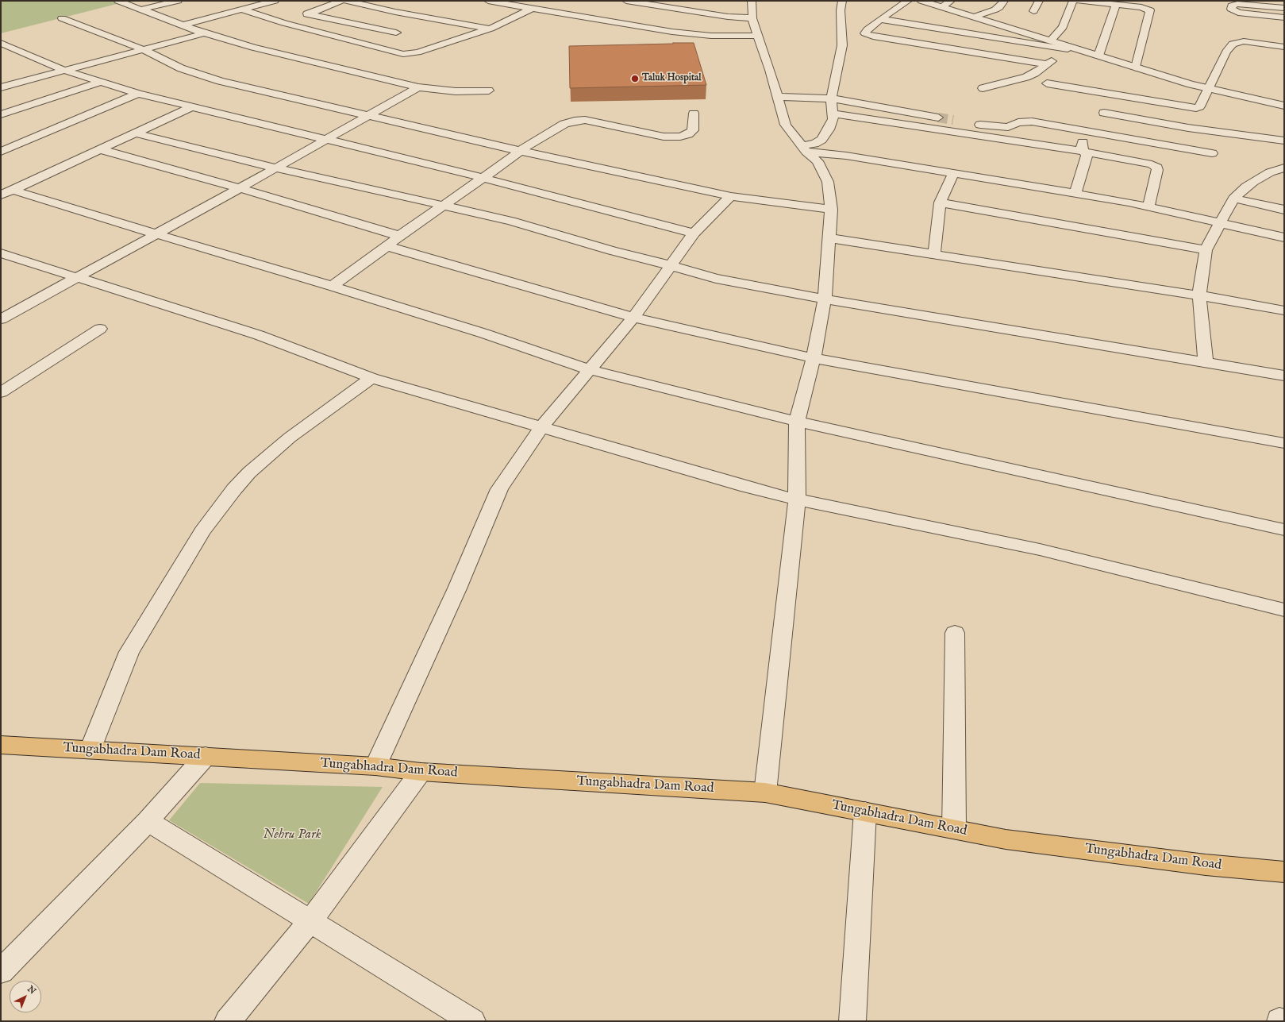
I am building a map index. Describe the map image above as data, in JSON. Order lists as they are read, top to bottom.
{
  "streets": {
    "main road": ["Tungabhadra Dam Road"]
  },
  "parks": ["Nehru Park"],
  "places": ["Taluk Hospital"],
  "north": "top right"
}
